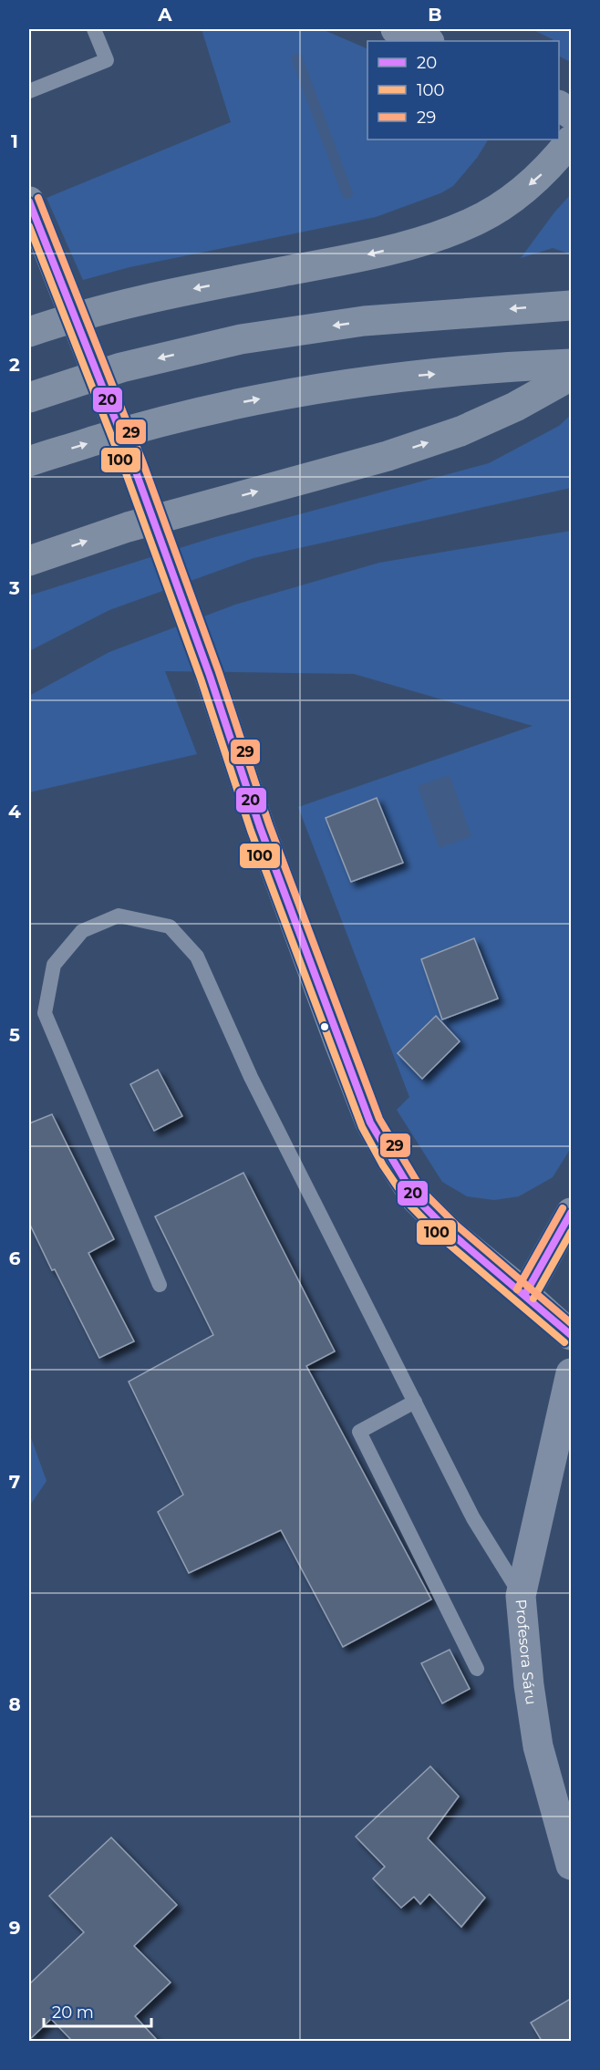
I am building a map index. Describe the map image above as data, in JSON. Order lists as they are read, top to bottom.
{
  "streets": {
    "street": ["Profesora Sáru"]
  },
  "lines": ["transit line 29", "transit line 20", "transit line 100"],
  "legend": ["20", "100", "29"],
  "scale_bar": "20 m",
  "grid": {
    "columns": ["A", "B"],
    "rows": [
      "1",
      "2",
      "3",
      "4",
      "5",
      "6",
      "7",
      "8",
      "9"
    ]
  }
}
